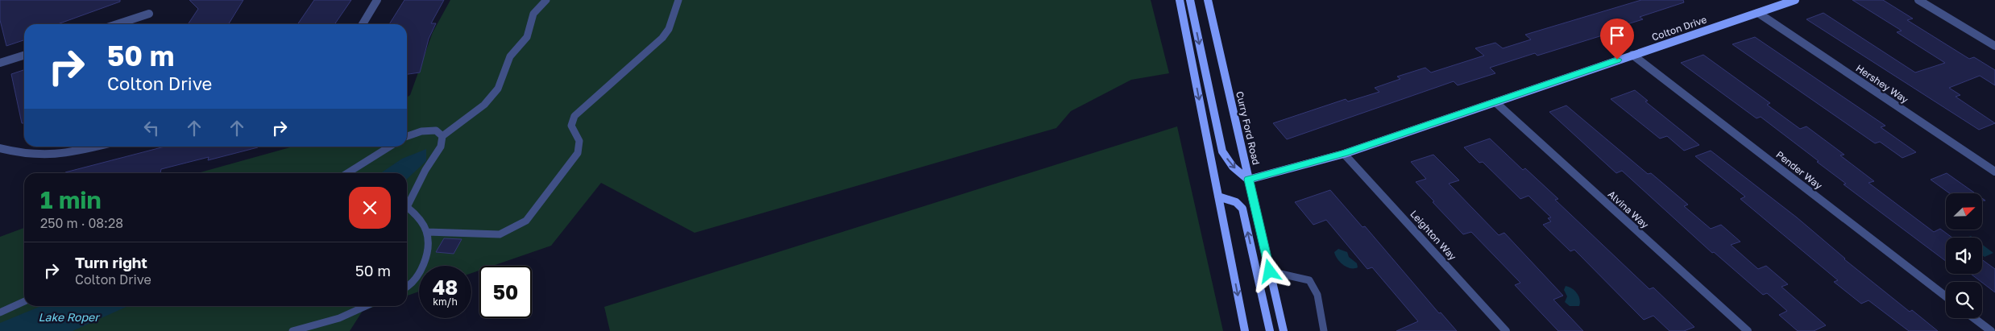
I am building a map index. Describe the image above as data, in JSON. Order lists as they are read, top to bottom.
{
  "streets": {
    "main road": ["Colton Drive", "Curry Ford Road"],
    "street": [
      "Hershey Way",
      "Pender Way",
      "Alvina Way",
      "Leighton Way"
    ]
  },
  "crossings": [
    ["Colton Drive", "Hershey Way"],
    ["Colton Drive", "Curry Ford Road"],
    ["Colton Drive", "Pender Way"],
    ["Colton Drive", "Alvina Way"],
    ["Colton Drive", "Leighton Way"]
  ],
  "water": ["Lake Roper"],
  "north": "top right",
  "page": {
    "turn": ["50 m", "Colton Drive"],
    "heading": ["1 min", "250 m · 08:28"],
    "list": [
      {
        "name": "Turn right",
        "note": "Colton Drive",
        "value": "50 m"
      }
    ],
    "speed": "48 km/h",
    "limit": "50"
  }
}
